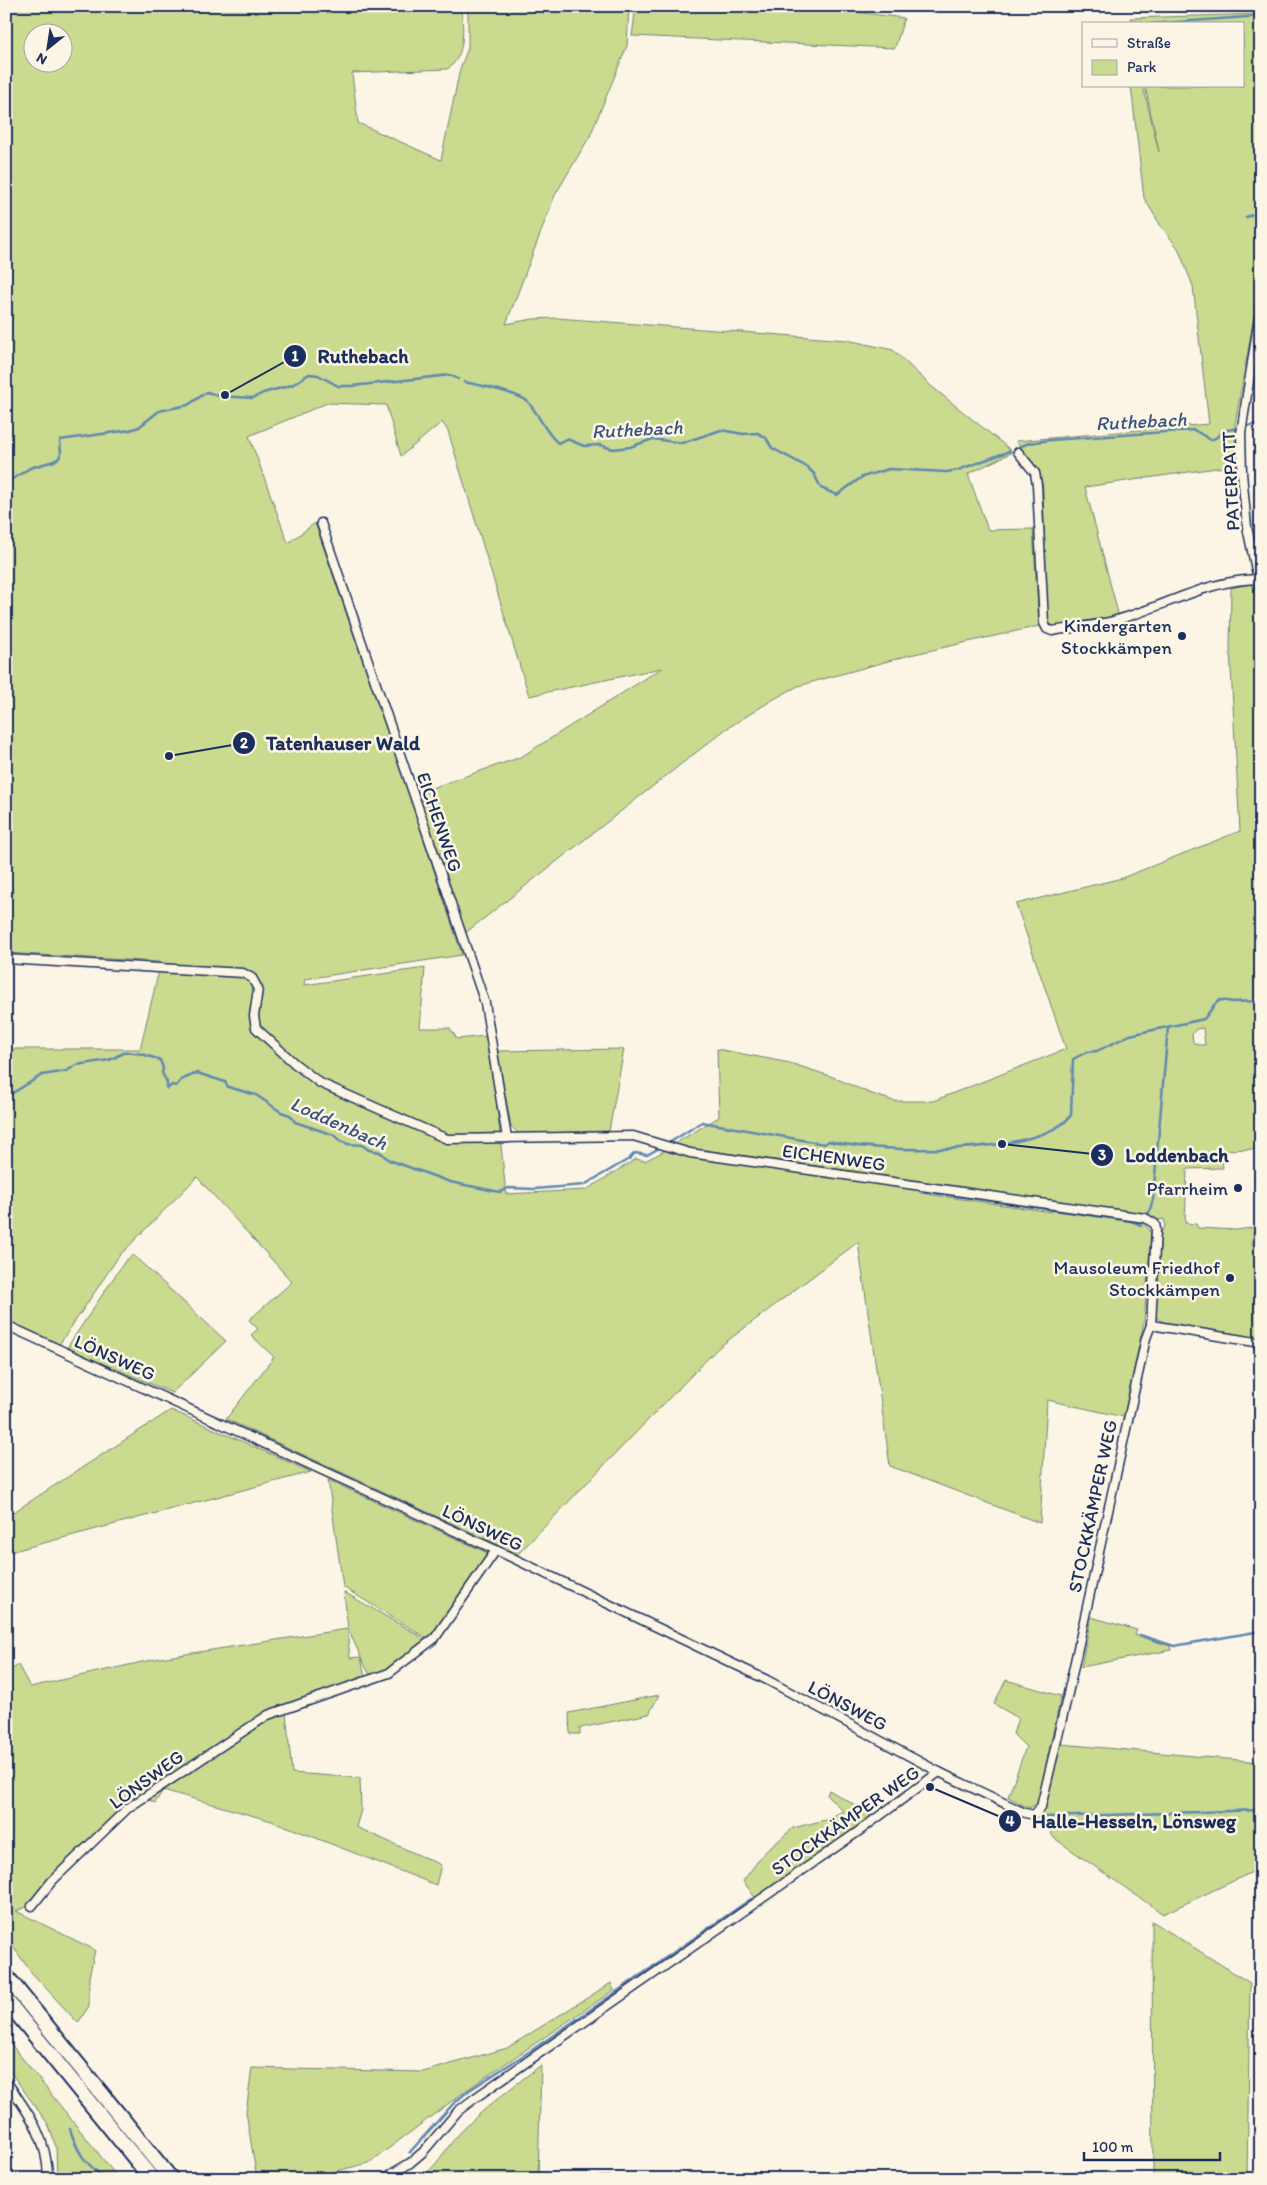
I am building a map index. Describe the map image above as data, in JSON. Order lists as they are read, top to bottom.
{
  "streets": {
    "street": [
      "PATERPATT",
      "EICHENWEG",
      "LÖNSWEG",
      "STOCKKÄMPER WEG"
    ]
  },
  "crossings": [
    ["EICHENWEG", "STOCKKÄMPER WEG"],
    ["LÖNSWEG", "STOCKKÄMPER WEG"]
  ],
  "water": ["Ruthebach", "Loddenbach"],
  "places": [
    "Ruthebach",
    "Kindergarten Stockkämpen",
    "Tatenhauser Wald",
    "Loddenbach",
    "Pfarrheim",
    "Mausoleum Friedhof Stockkämpen",
    "Halle-Hesseln, Lönsweg"
  ],
  "legend": ["Straße", "Park"],
  "scale_bar": "100 m",
  "north": "bottom left"
}
